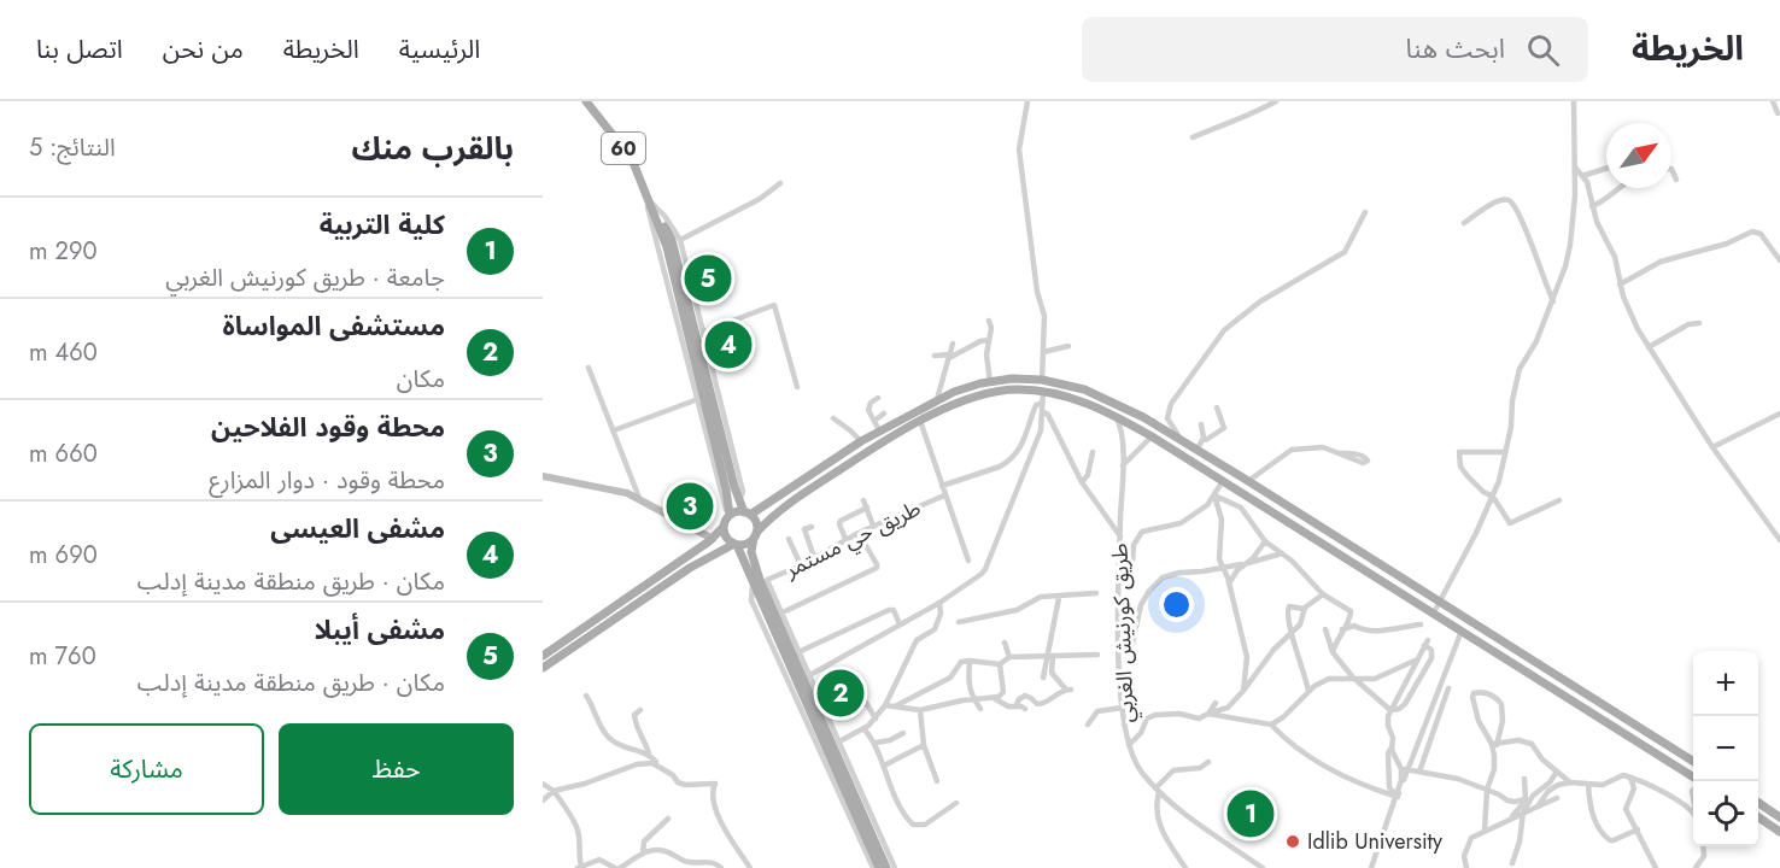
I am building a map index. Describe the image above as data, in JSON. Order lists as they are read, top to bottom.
{
  "streets": {
    "main road": ["60"],
    "street": ["طريق حي مستمر", "طريق كورنيش الغربي"]
  },
  "places": ["Idlib University"],
  "north": "top right",
  "page": {
    "header": "الخريطة",
    "search": "ابحث هنا",
    "nav": [
      "الرئيسية",
      "الخريطة",
      "من نحن",
      "اتصل بنا"
    ],
    "heading": ["بالقرب منك", "النتائج: 5"],
    "list": [
      {
        "mark": "1",
        "name": "كلية التربية",
        "note": "جامعة · طريق كورنيش الغربي",
        "value": "290 m"
      },
      {
        "mark": "2",
        "name": "مستشفى المواساة",
        "note": "مكان",
        "value": "460 m"
      },
      {
        "mark": "3",
        "name": "محطة وقود الفلاحين",
        "note": "محطة وقود · دوار المزارع",
        "value": "660 m"
      },
      {
        "mark": "4",
        "name": "مشفى العيسى",
        "note": "مكان · طريق منطقة مدينة إدلب",
        "value": "690 m"
      },
      {
        "mark": "5",
        "name": "مشفى أيبلا",
        "note": "مكان · طريق منطقة مدينة إدلب",
        "value": "760 m"
      }
    ],
    "pins": [
      "5",
      "4",
      "3",
      "2",
      "1"
    ],
    "map_buttons": ["+", "−"],
    "buttons": ["حفظ", "مشاركة"]
  }
}
